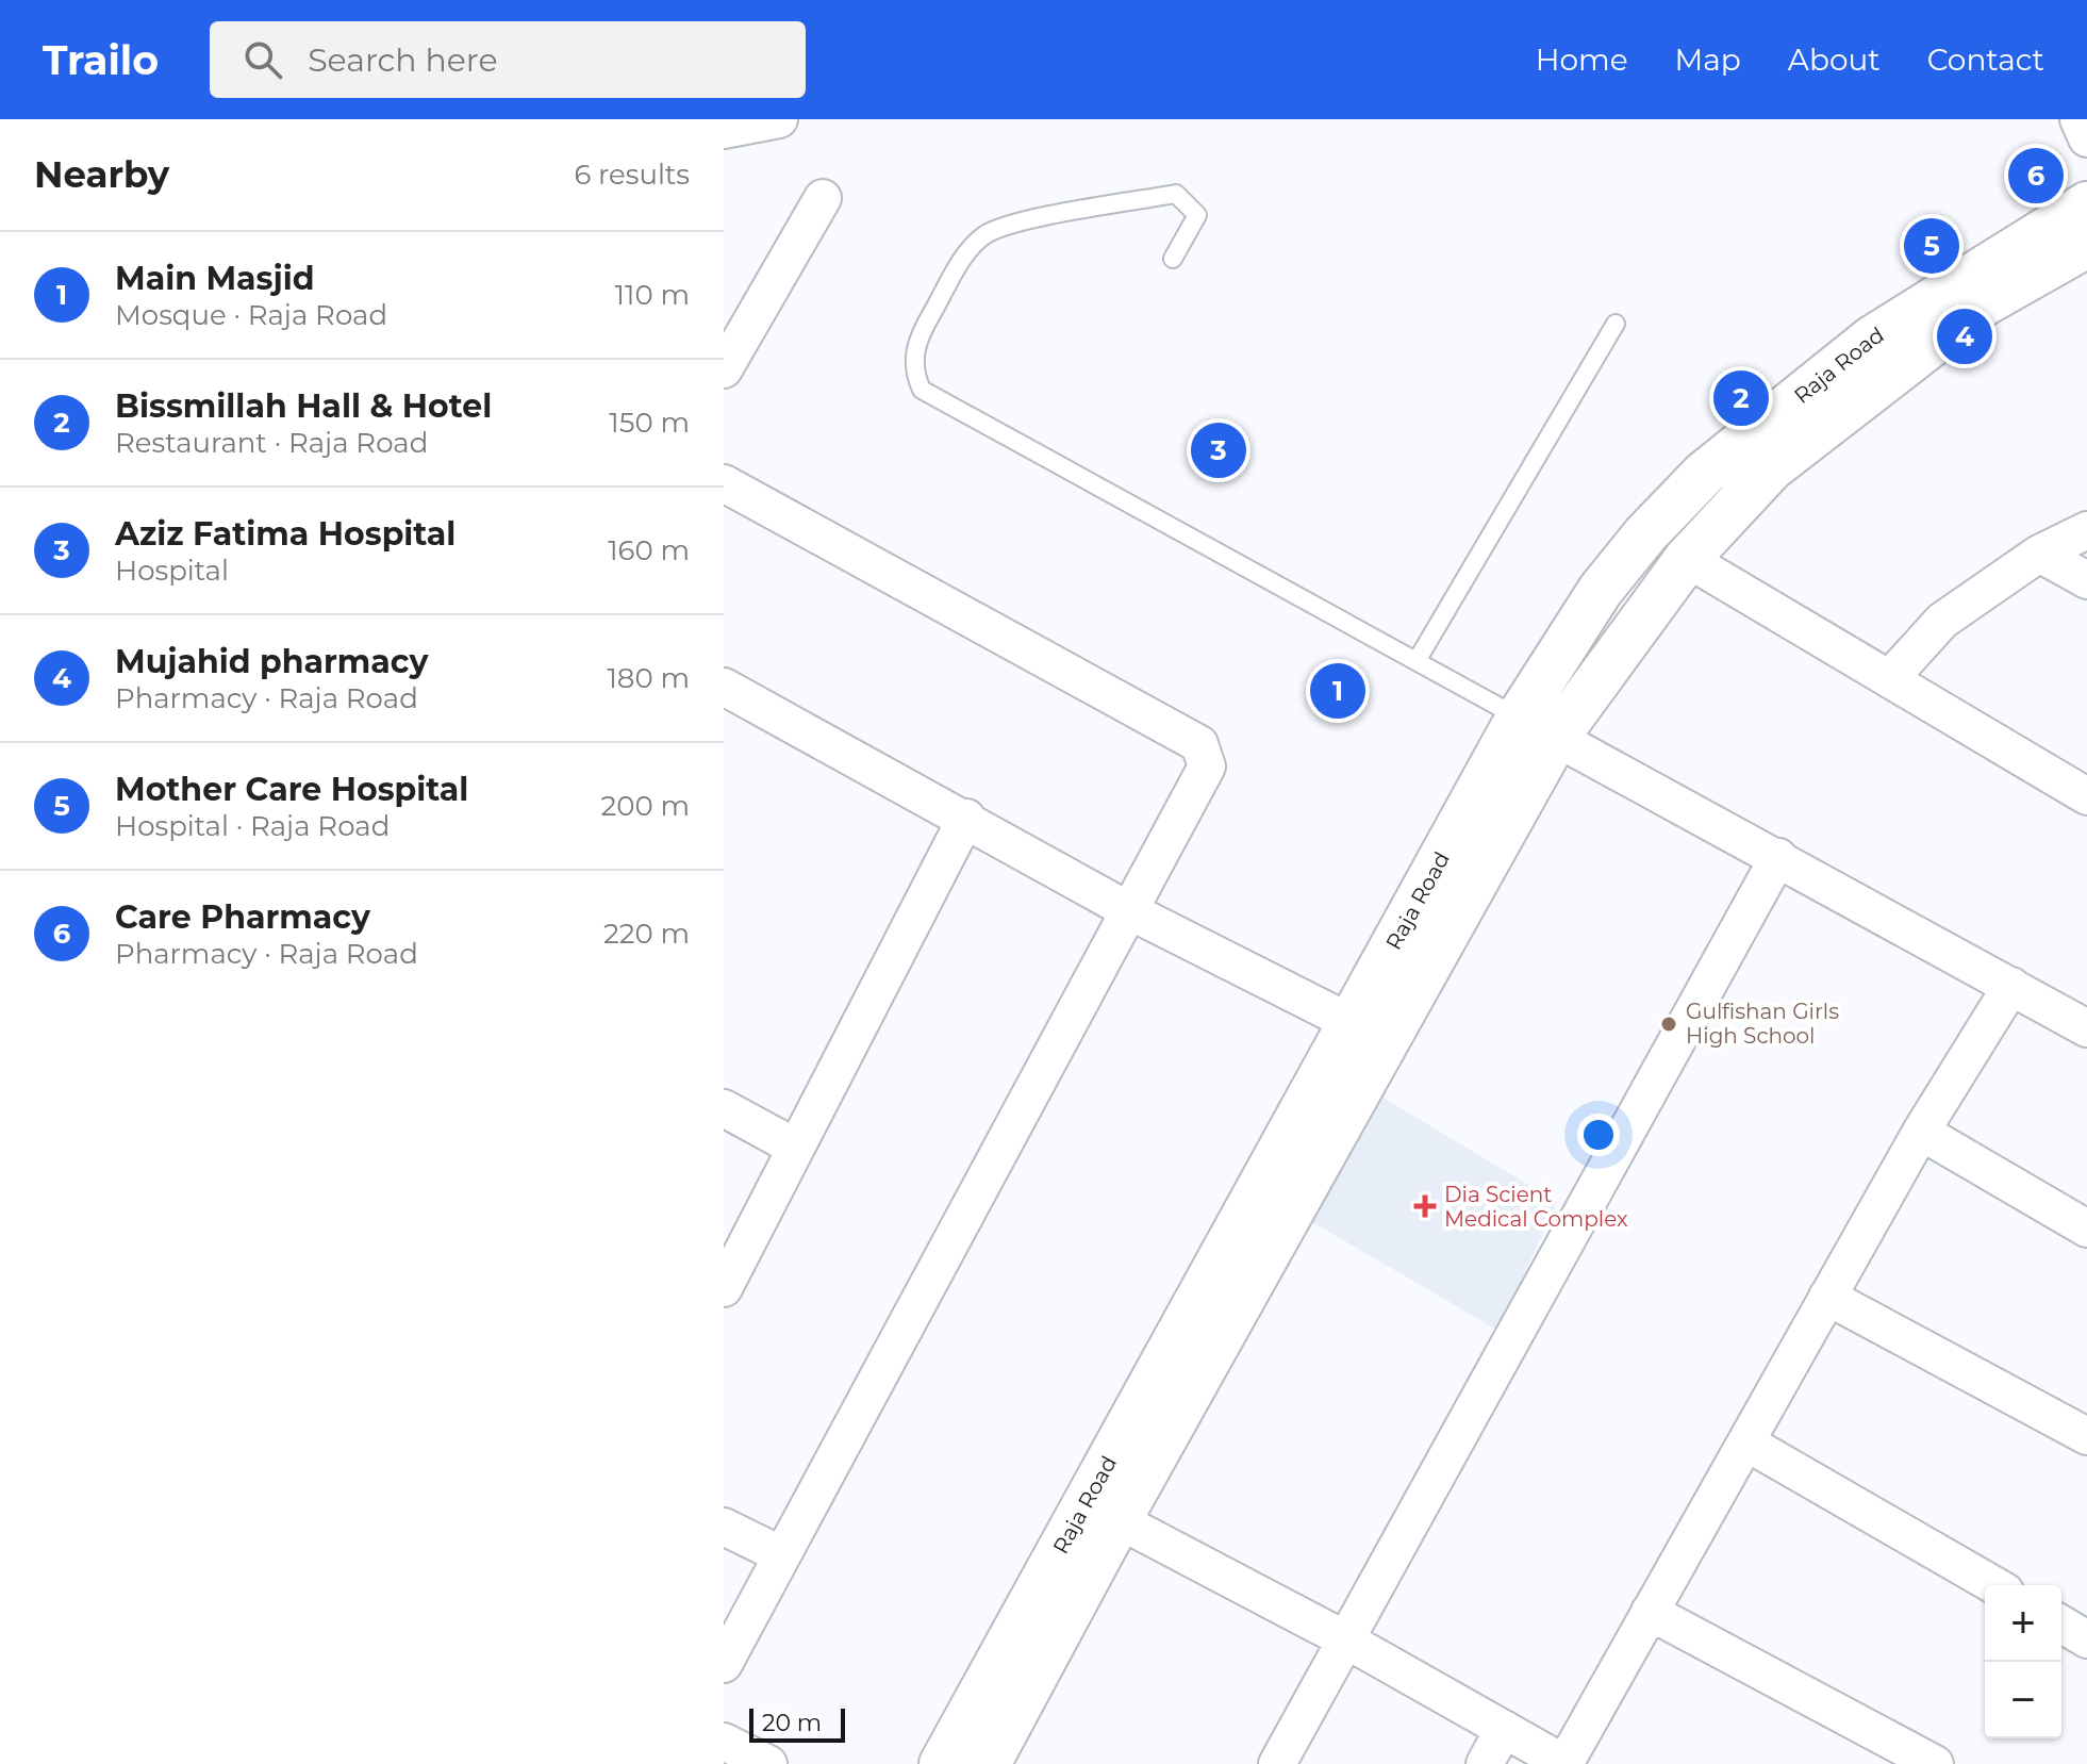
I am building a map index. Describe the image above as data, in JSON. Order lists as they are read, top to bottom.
{
  "streets": {
    "street": ["Raja Road"]
  },
  "places": {
    "other": ["Gulfishan Girls High School"],
    "health": ["Dia Scient Medical Complex"]
  },
  "scale_bar": "20 m",
  "page": {
    "header": "Trailo",
    "search": "Search here",
    "nav": [
      "Home",
      "Map",
      "About",
      "Contact"
    ],
    "heading": ["Nearby", "6 results"],
    "pins": [
      "6",
      "5",
      "4",
      "2",
      "3",
      "1"
    ],
    "list": [
      {
        "mark": "1",
        "name": "Main Masjid",
        "note": "Mosque · Raja Road",
        "value": "110 m"
      },
      {
        "mark": "2",
        "name": "Bissmillah Hall & Hotel",
        "note": "Restaurant · Raja Road",
        "value": "150 m"
      },
      {
        "mark": "3",
        "name": "Aziz Fatima Hospital",
        "note": "Hospital",
        "value": "160 m"
      },
      {
        "mark": "4",
        "name": "Mujahid pharmacy",
        "note": "Pharmacy · Raja Road",
        "value": "180 m"
      },
      {
        "mark": "5",
        "name": "Mother Care Hospital",
        "note": "Hospital · Raja Road",
        "value": "200 m"
      },
      {
        "mark": "6",
        "name": "Care Pharmacy",
        "note": "Pharmacy · Raja Road",
        "value": "220 m"
      }
    ],
    "map_buttons": ["+", "−"],
    "scale": "20 m"
  }
}
